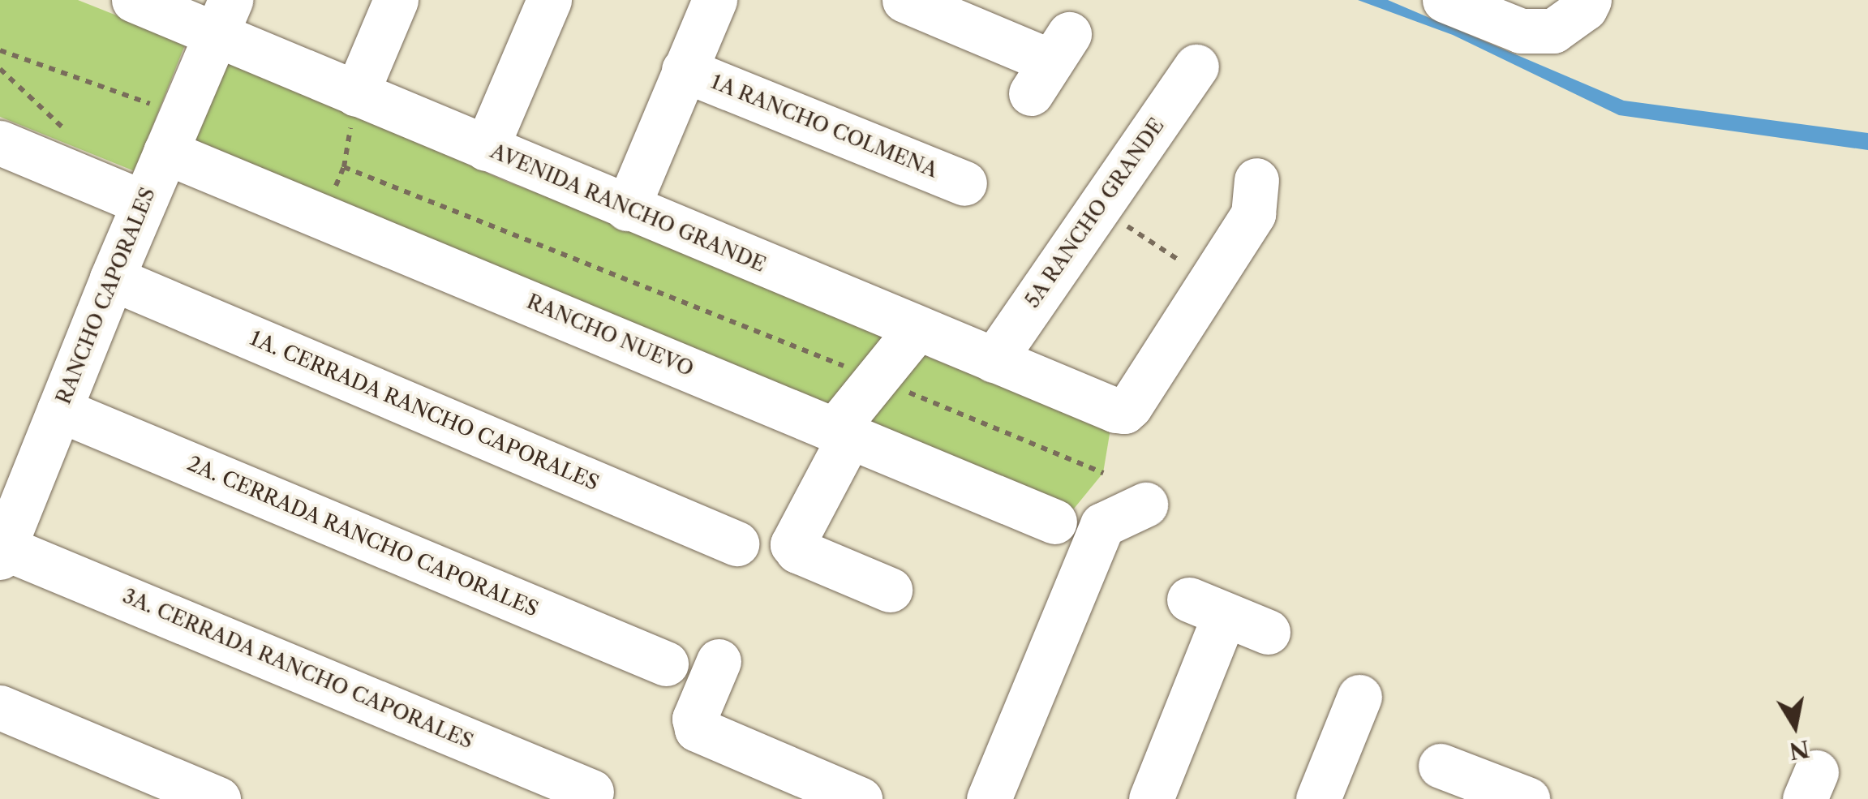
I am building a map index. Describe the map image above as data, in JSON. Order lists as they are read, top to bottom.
{
  "streets": {
    "street": [
      "1A RANCHO COLMENA",
      "AVENIDA RANCHO GRANDE",
      "5A RANCHO GRANDE",
      "RANCHO CAPORALES",
      "RANCHO NUEVO",
      "1A. CERRADA RANCHO CAPORALES",
      "2A. CERRADA RANCHO CAPORALES",
      "3A. CERRADA RANCHO CAPORALES"
    ]
  },
  "crossings": [
    ["AVENIDA RANCHO GRANDE", "5A RANCHO GRANDE"],
    ["AVENIDA RANCHO GRANDE", "RANCHO CAPORALES"],
    ["RANCHO CAPORALES", "RANCHO NUEVO"],
    ["RANCHO CAPORALES", "1A. CERRADA RANCHO CAPORALES"],
    ["RANCHO CAPORALES", "2A. CERRADA RANCHO CAPORALES"],
    ["RANCHO CAPORALES", "3A. CERRADA RANCHO CAPORALES"]
  ],
  "north": "bottom"
}
